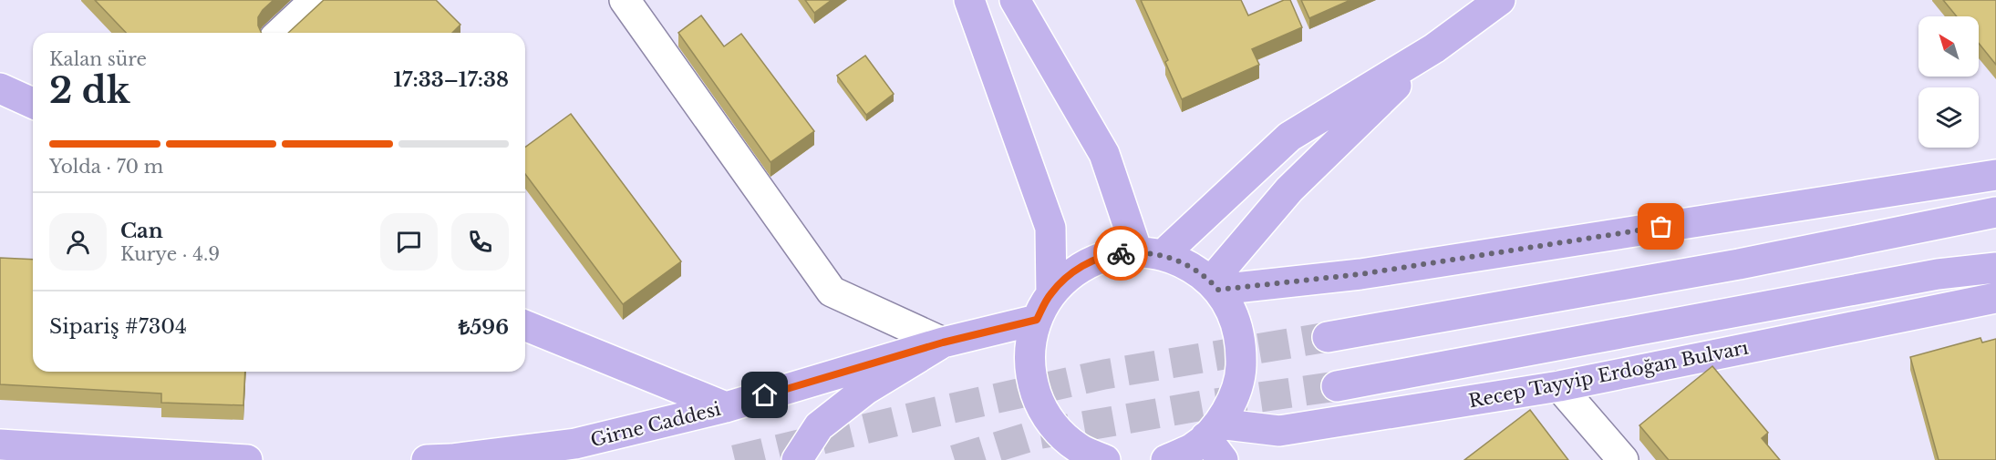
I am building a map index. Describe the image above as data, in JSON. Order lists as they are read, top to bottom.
{
  "streets": {
    "main road": ["Recep Tayyip Erdoğan Bulvarı", "Girne Caddesi"]
  },
  "north": "top left",
  "page": {
    "heading": ["2 dk", "Kalan süre", "17:33–17:38"],
    "panel": [
      "Can",
      "Kurye · 4.9",
      "Sipariş #7304",
      "₺596"
    ],
    "bar": "Yolda · 70 m"
  }
}
